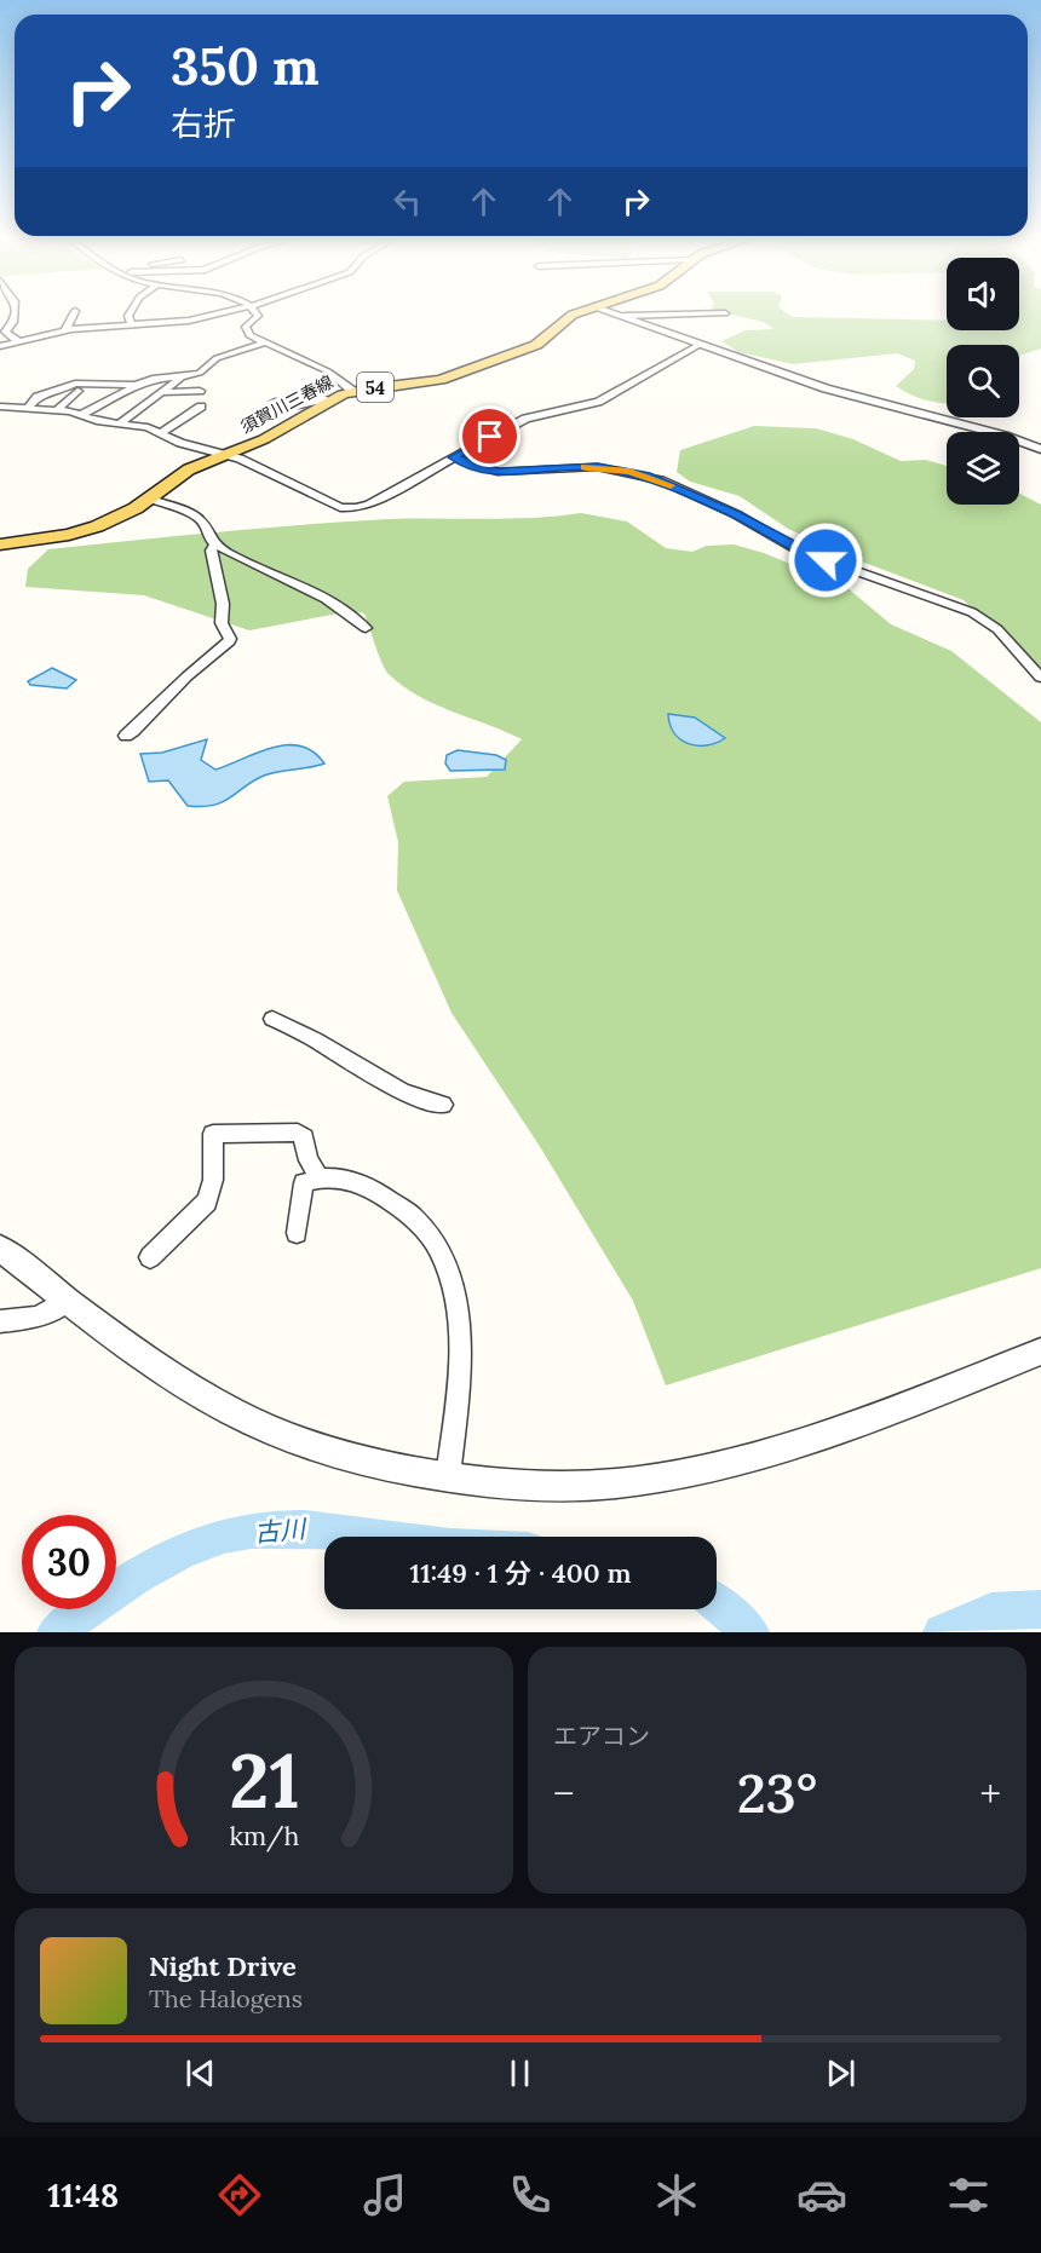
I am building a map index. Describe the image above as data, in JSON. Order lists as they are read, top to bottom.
{
  "streets": {
    "main road": ["54", "須賀川三春線"]
  },
  "water": ["古川"],
  "page": {
    "turn": ["350 m", "右折"],
    "limit": "30",
    "trip": "11:49 · 1 分 · 400 m",
    "tile": "エアコン",
    "heat": ["−", "23°", "+"],
    "song": ["Night Drive", "The Halogens"],
    "tabs": "11:48",
    "gauge": ["21", "km/h"]
  }
}
